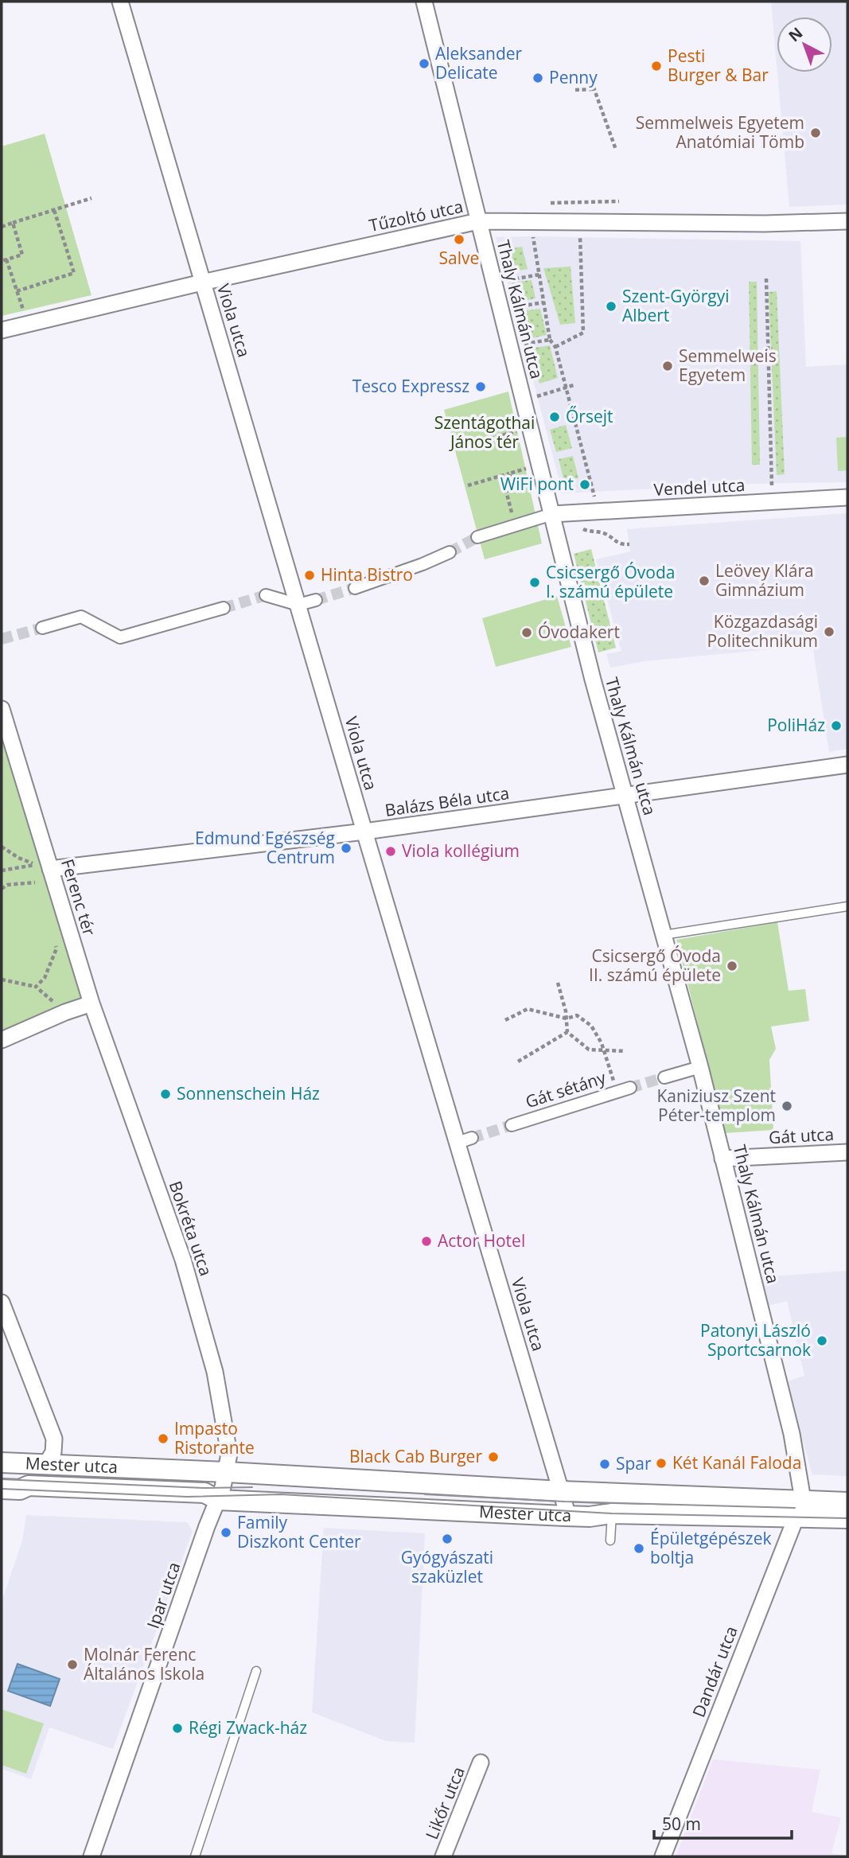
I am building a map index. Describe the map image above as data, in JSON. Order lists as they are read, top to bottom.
{
  "streets": {
    "street": [
      "Tűzoltó utca",
      "Thaly Kálmán utca",
      "Viola utca",
      "Vendel utca",
      "Balázs Béla utca",
      "Ferenc tér",
      "Gát sétány",
      "Gát utca",
      "Bokréta utca",
      "Mester utca",
      "Ipar utca",
      "Dandár utca",
      "Likőr utca"
    ]
  },
  "crossings": [
    ["Tűzoltó utca", "Thaly Kálmán utca"],
    ["Tűzoltó utca", "Viola utca"],
    ["Thaly Kálmán utca", "Vendel utca"],
    ["Thaly Kálmán utca", "Balázs Béla utca"],
    ["Thaly Kálmán utca", "Gát utca"],
    ["Thaly Kálmán utca", "Mester utca"],
    ["Thaly Kálmán utca", "Dandár utca"],
    ["Viola utca", "Balázs Béla utca"],
    ["Viola utca", "Mester utca"],
    ["Balázs Béla utca", "Ferenc tér"],
    ["Ferenc tér", "Bokréta utca"],
    ["Bokréta utca", "Mester utca"],
    ["Bokréta utca", "Ipar utca"],
    ["Mester utca", "Ipar utca"],
    ["Mester utca", "Dandár utca"]
  ],
  "parks": ["Szentágothai János tér"],
  "places": [
    "Aleksander Delicate",
    "Pesti Burger & Bar",
    "Penny",
    "Semmelweis Egyetem Anatómiai Tömb",
    "Salve",
    "Szent-Györgyi Albert",
    "Semmelweis Egyetem",
    "Tesco Expressz",
    "Őrsejt",
    "WiFi pont",
    "Hinta Bistro",
    "Leövey Klára Gimnázium",
    "Csicsergő Óvoda I. számú épülete",
    "Közgazdasági Politechnikum",
    "Óvodakert",
    "PoliHáz",
    "Edmund Egészség Centrum",
    "Viola kollégium",
    "Csicsergő Óvoda II. számú épülete",
    "Sonnenschein Ház",
    "Kaniziusz Szent Péter-templom",
    "Actor Hotel",
    "Patonyi László Sportcsarnok",
    "Impasto Ristorante",
    "Black Cab Burger",
    "Két Kanál Faloda",
    "Spar",
    "Family Diszkont Center",
    "Gyógyászati szaküzlet",
    "Épületgépészek boltja",
    "Molnár Ferenc Általános Iskola",
    "Régi Zwack-ház"
  ],
  "scale_bar": "50 m",
  "north": "top left"
}
